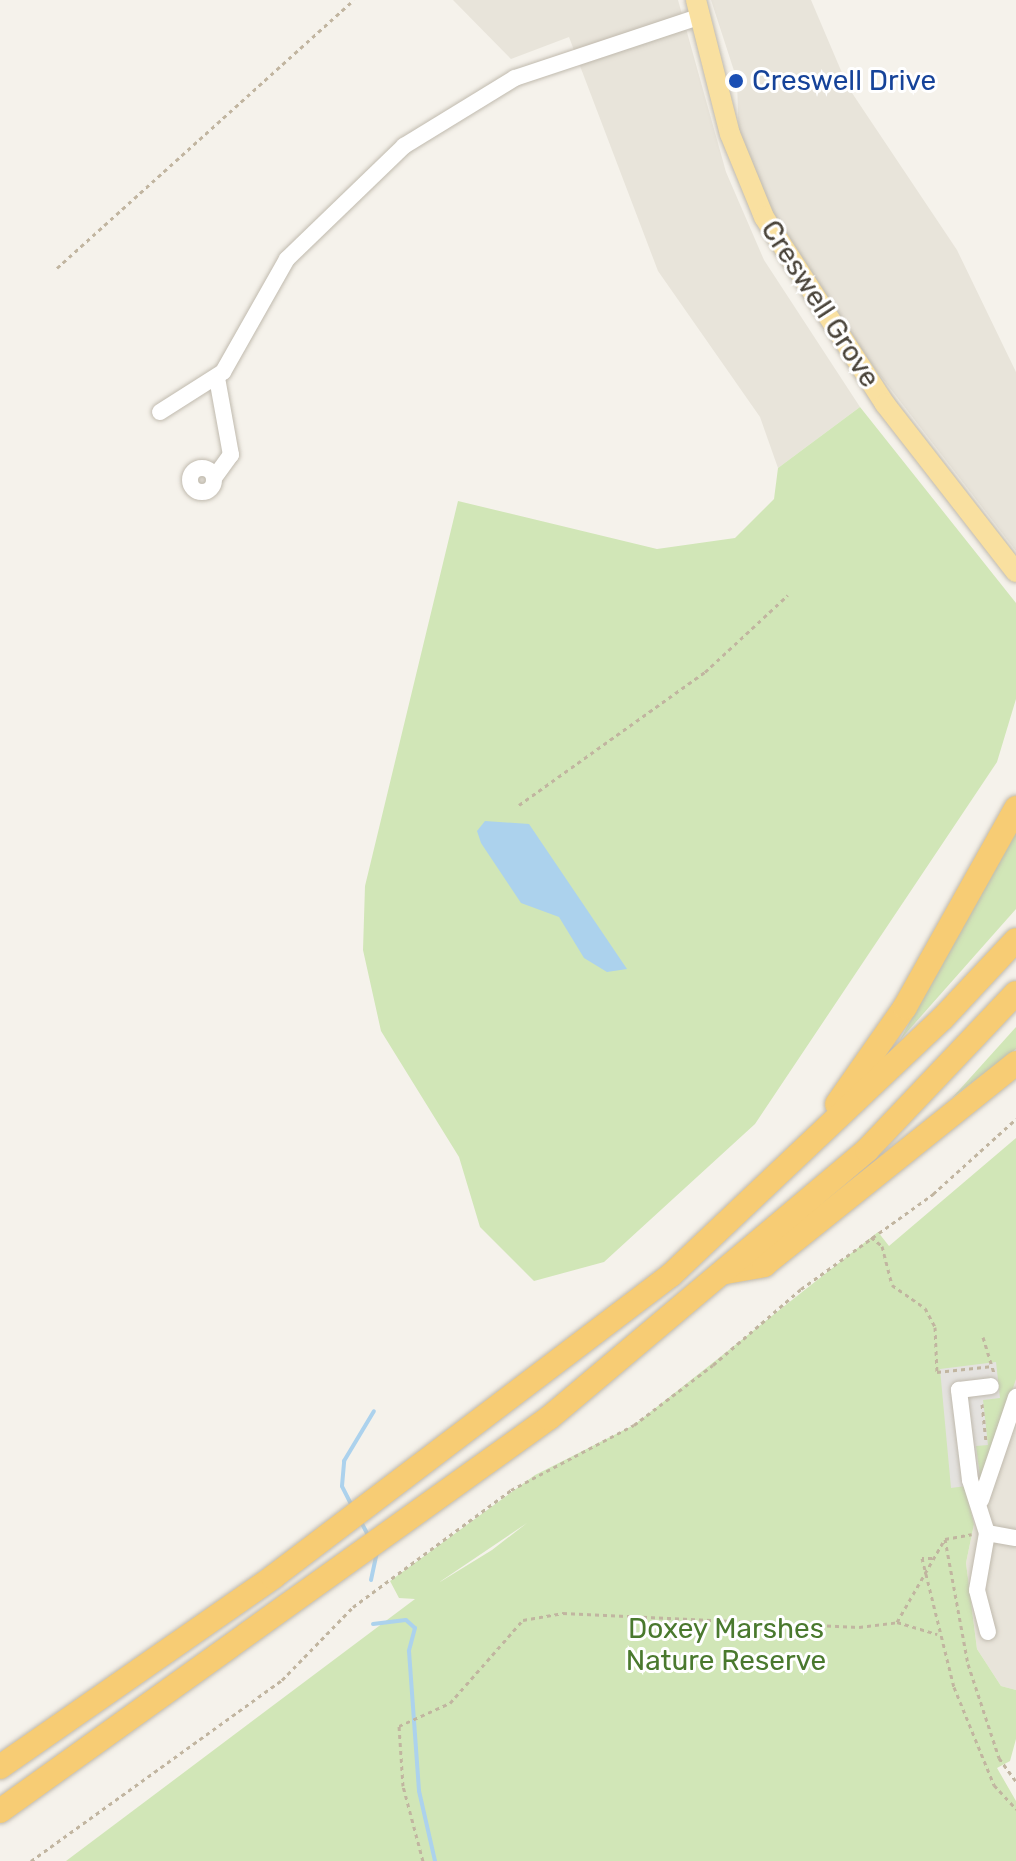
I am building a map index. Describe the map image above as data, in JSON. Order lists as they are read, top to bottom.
{
  "streets": {
    "main road": ["Creswell Grove"]
  },
  "parks": ["Doxey Marshes Nature Reserve"],
  "places": ["Creswell Drive"]
}
